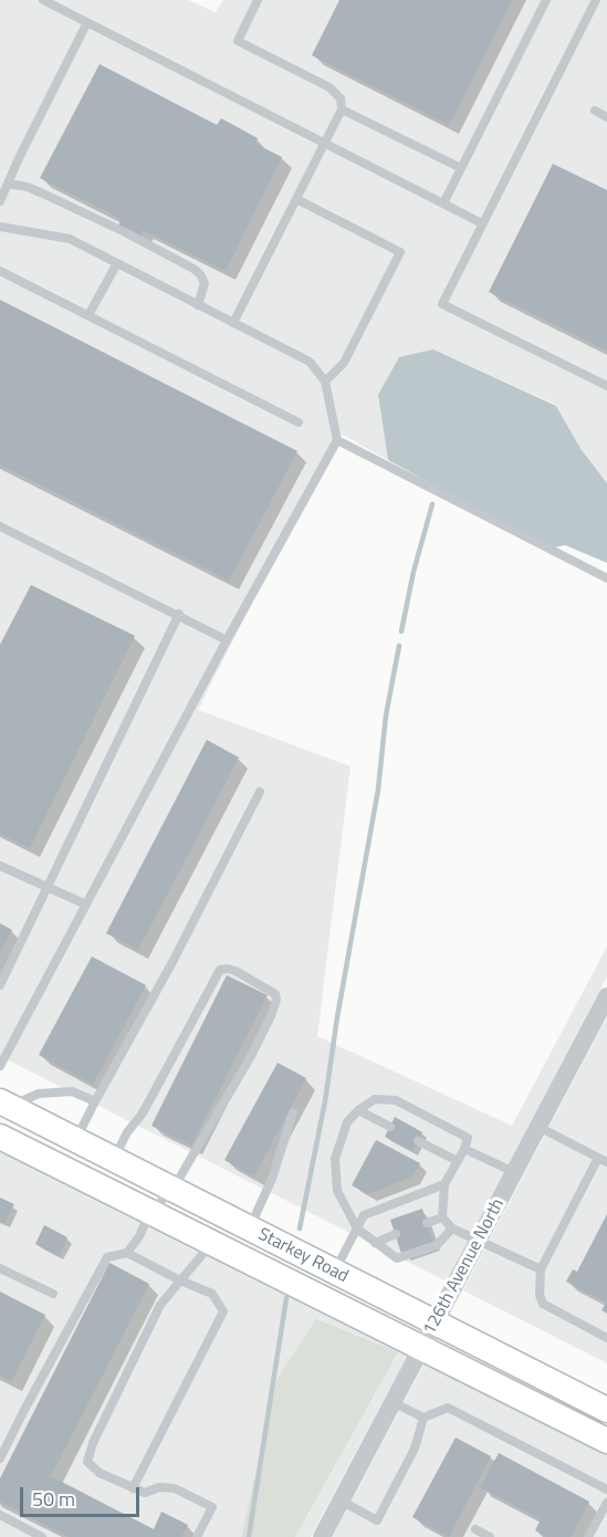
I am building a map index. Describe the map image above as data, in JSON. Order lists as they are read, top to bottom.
{
  "streets": {
    "main road": ["Starkey Road"],
    "street": ["126th Avenue North"]
  },
  "crossings": [
    ["Starkey Road", "126th Avenue North"]
  ],
  "scale_bar": "50 m"
}
